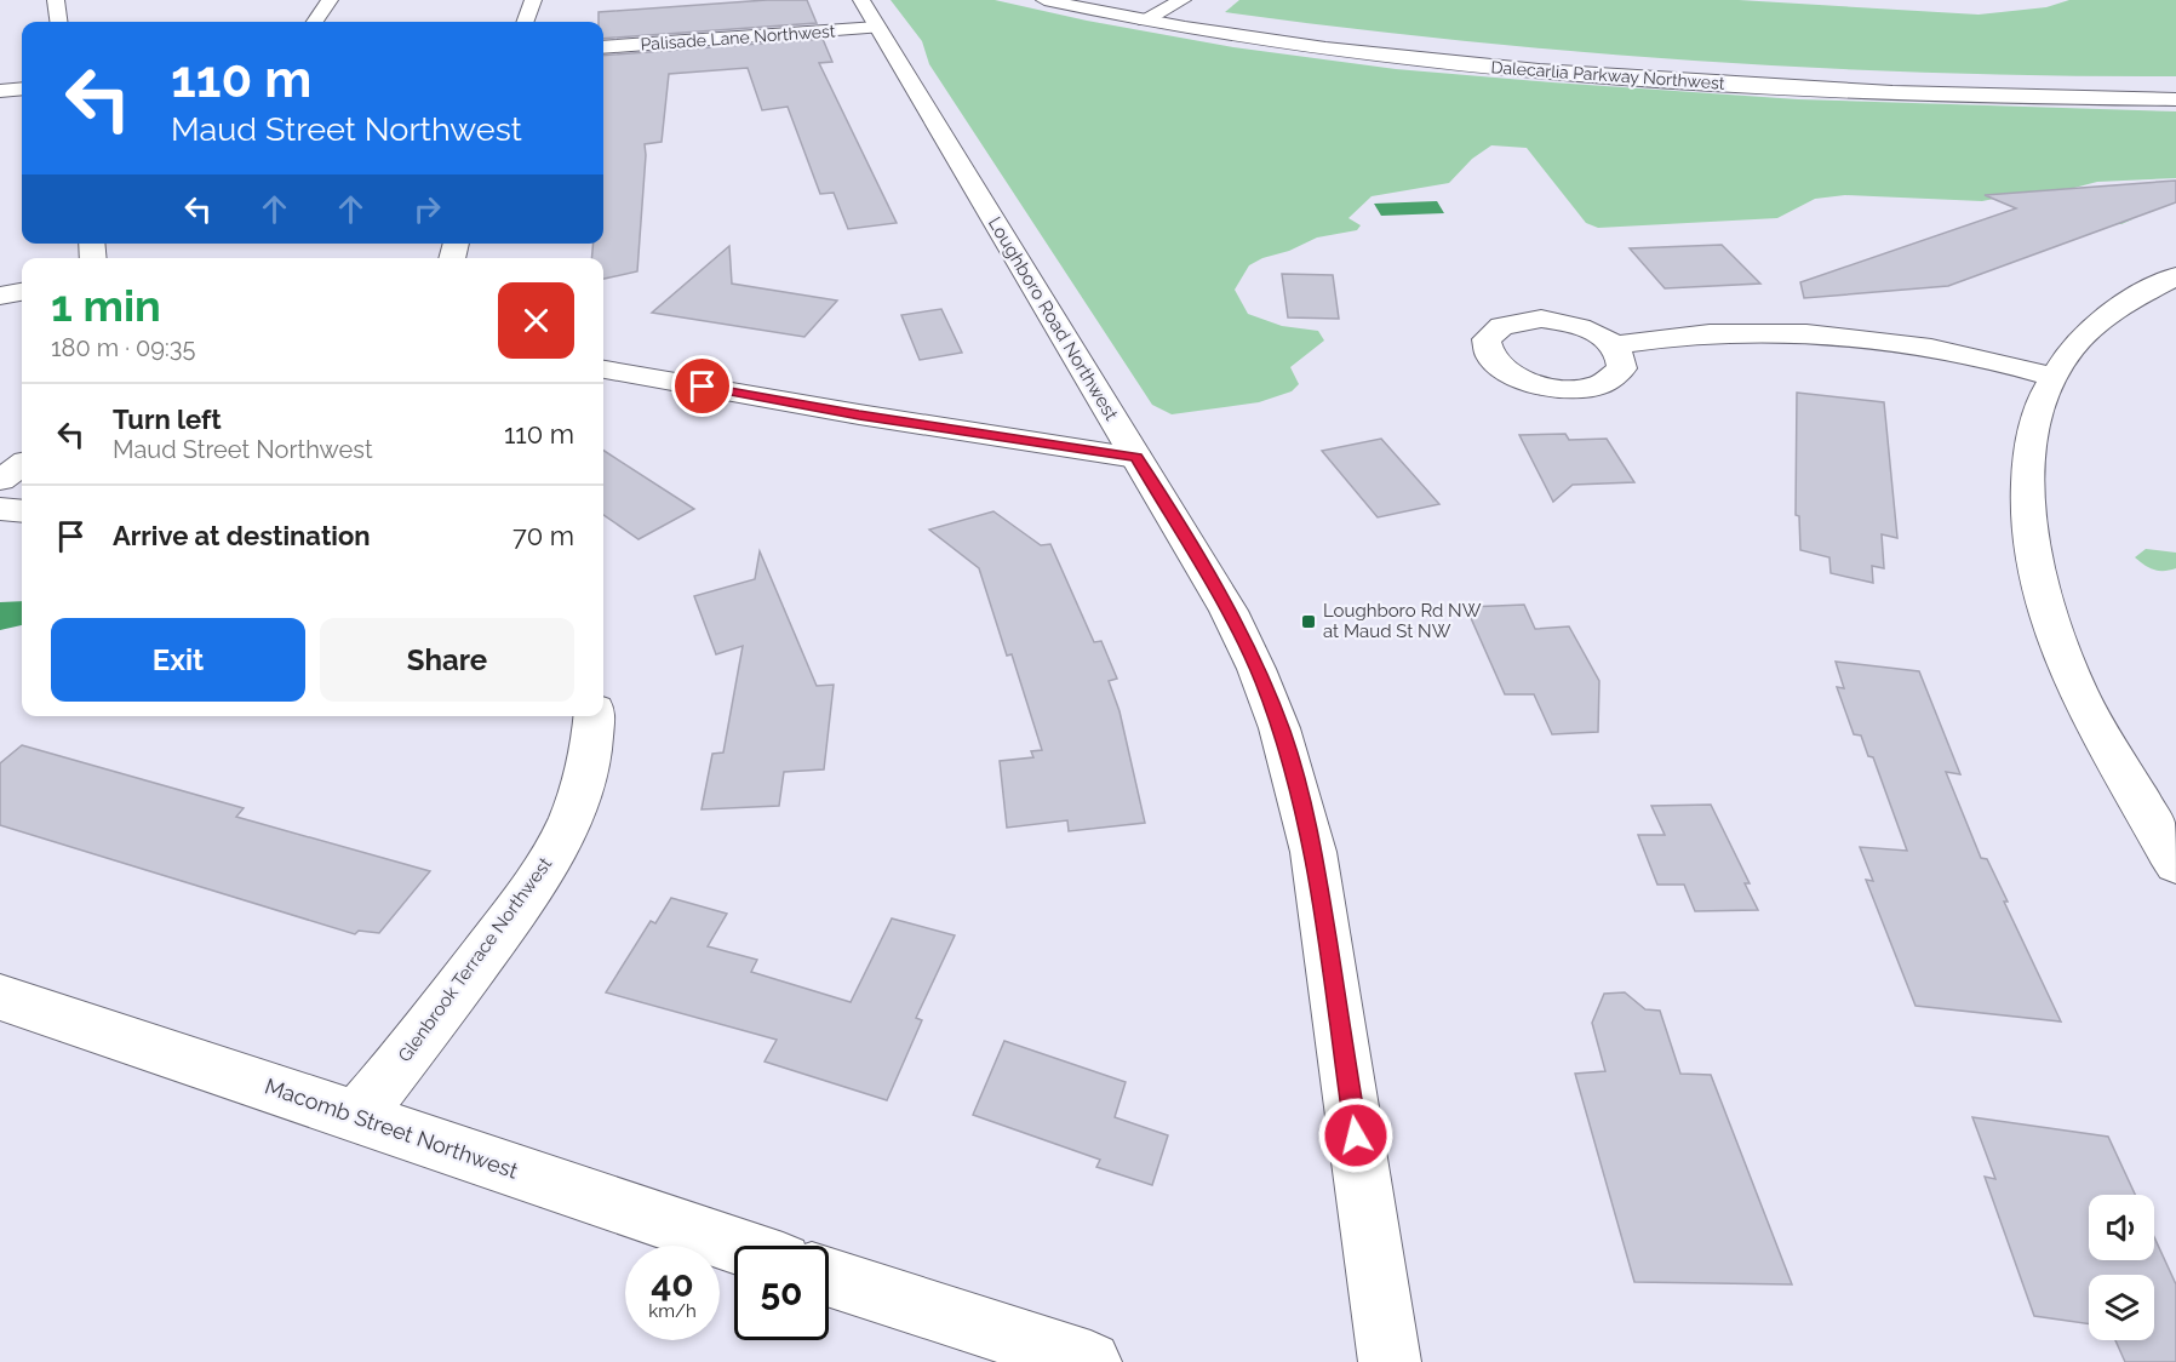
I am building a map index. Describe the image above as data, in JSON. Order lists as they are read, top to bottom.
{
  "streets": {
    "main road": [
      "Palisade Lane Northwest",
      "Dalecarlia Parkway Northwest",
      "Loughboro Road Northwest",
      "Glenbrook Terrace Northwest",
      "Macomb Street Northwest"
    ]
  },
  "crossings": [
    ["Palisade Lane Northwest", "Loughboro Road Northwest"],
    ["Glenbrook Terrace Northwest", "Macomb Street Northwest"]
  ],
  "places": {
    "transit": ["Loughboro Rd NW at Maud St NW"]
  },
  "page": {
    "turn": ["110 m", "Maud Street Northwest"],
    "heading": ["1 min", "180 m · 09:35"],
    "list": [
      {
        "name": "Turn left",
        "note": "Maud Street Northwest",
        "value": "110 m"
      },
      {
        "name": "Arrive at destination",
        "value": "70 m"
      }
    ],
    "buttons": ["Exit", "Share"],
    "speed": "40 km/h",
    "limit": "50"
  }
}
